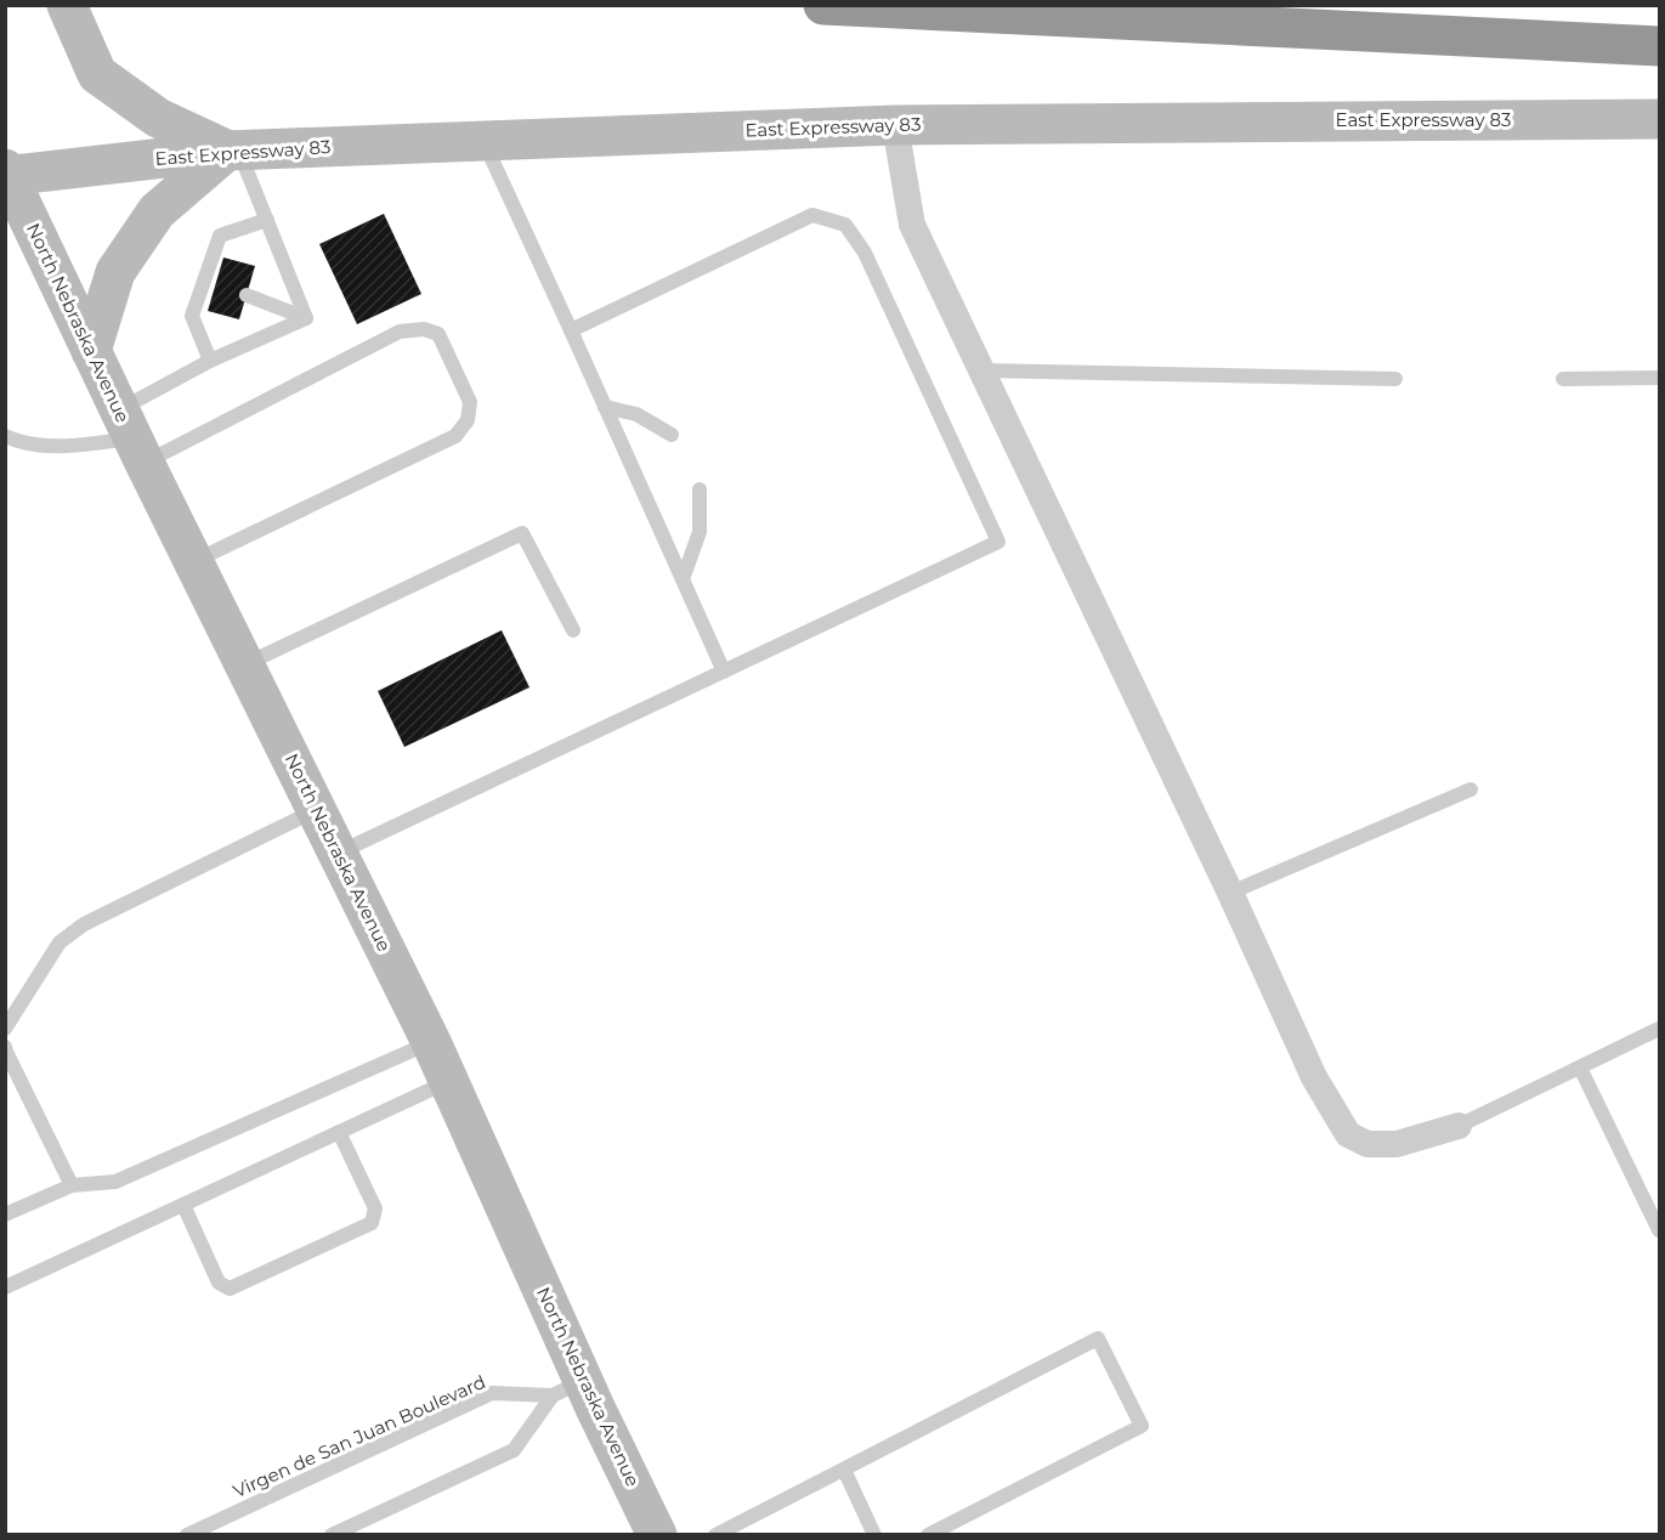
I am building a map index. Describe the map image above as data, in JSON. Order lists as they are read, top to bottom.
{
  "streets": {
    "main road": ["East Expressway 83", "North Nebraska Avenue"],
    "lane": ["Virgen de San Juan Boulevard"]
  },
  "crossings": [
    ["East Expressway 83", "North Nebraska Avenue"],
    ["North Nebraska Avenue", "Virgen de San Juan Boulevard"]
  ]
}
